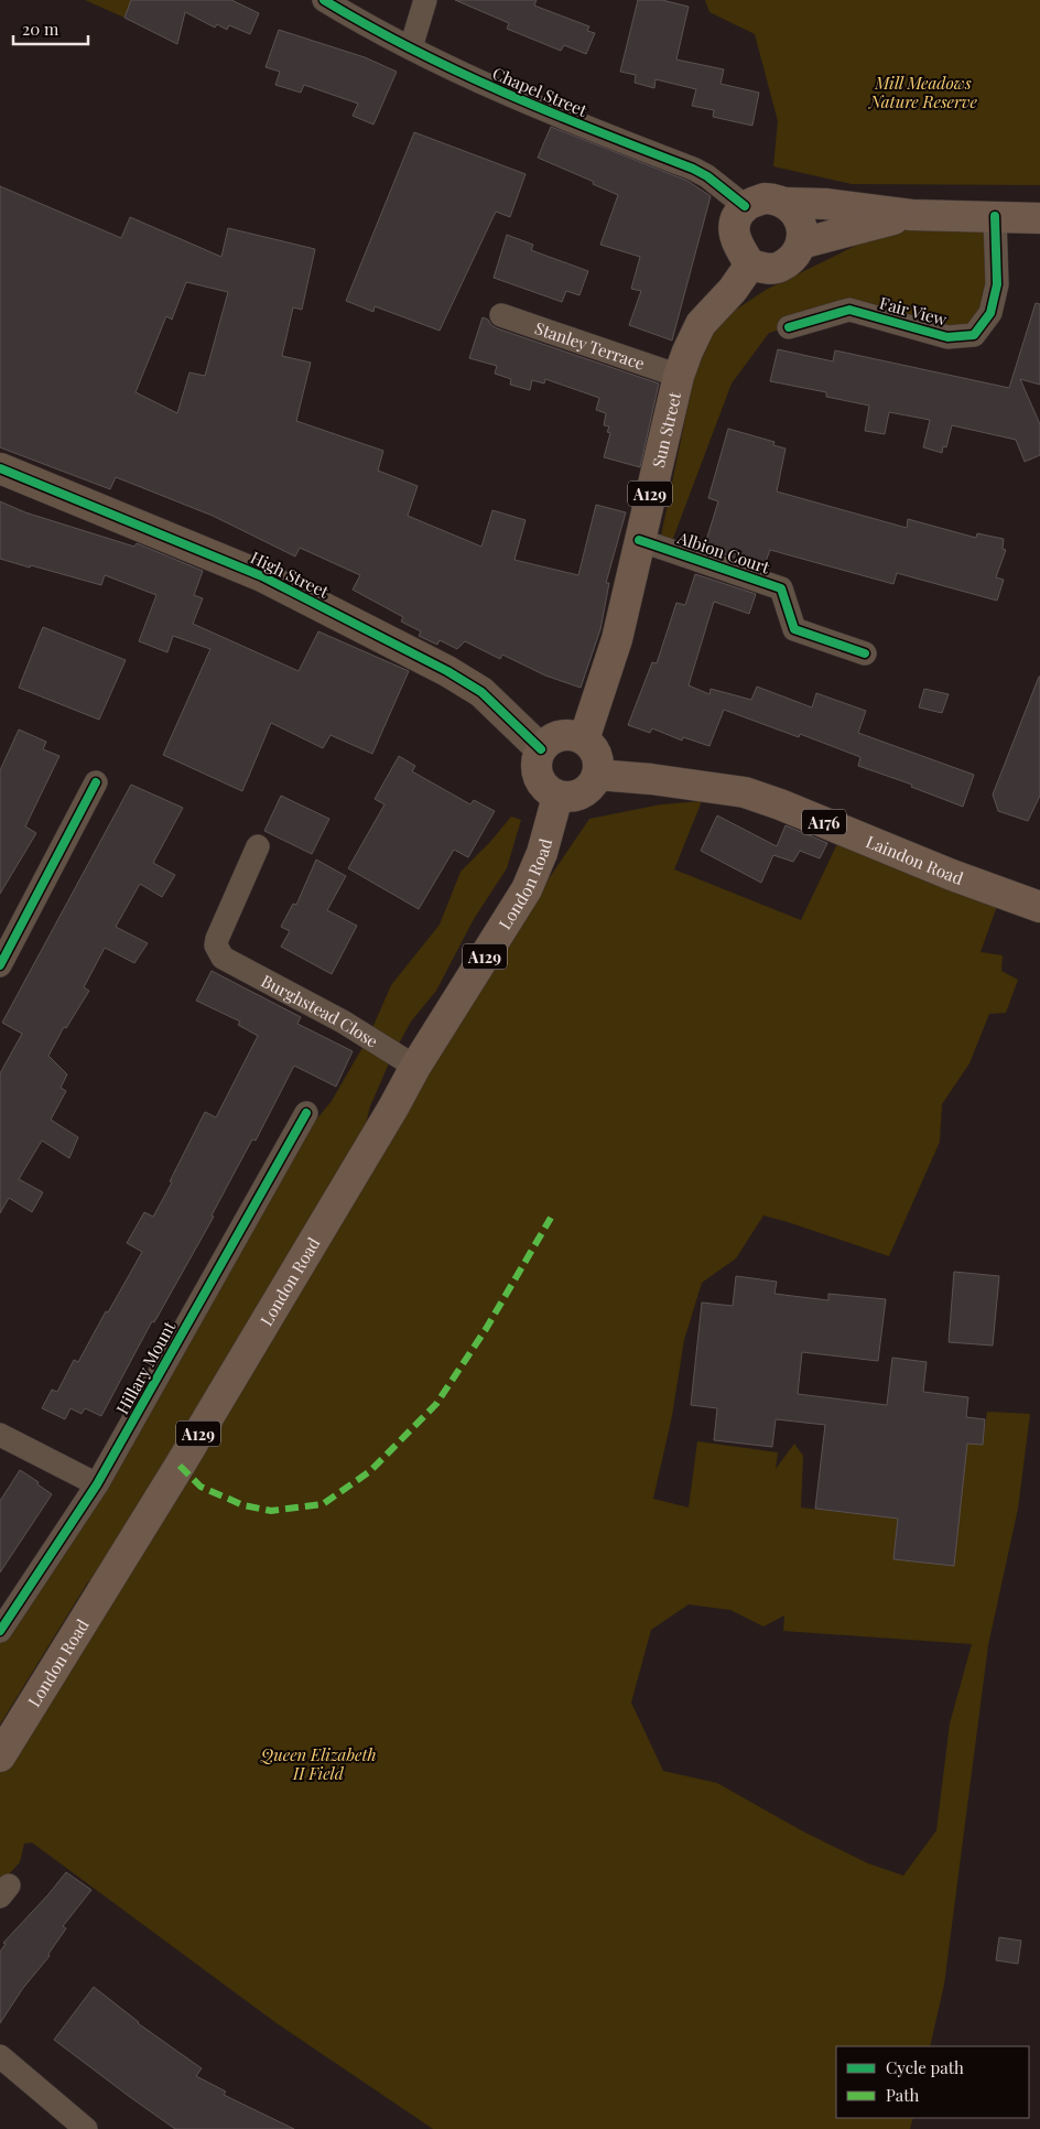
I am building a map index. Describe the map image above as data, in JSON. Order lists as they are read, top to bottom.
{
  "streets": {
    "main road": [
      "Sun Street",
      "A129",
      "High Street",
      "A176",
      "Laindon Road",
      "London Road"
    ],
    "street": [
      "Chapel Street",
      "Fair View",
      "Stanley Terrace",
      "Albion Court",
      "Burghstead Close",
      "Hillary Mount"
    ]
  },
  "crossings": [
    ["Chapel Street", "Sun Street"],
    ["Stanley Terrace", "Sun Street"],
    ["Sun Street", "Albion Court"],
    ["Sun Street", "High Street"],
    ["Sun Street", "Laindon Road"],
    ["Sun Street", "London Road"],
    ["High Street", "Laindon Road"],
    ["High Street", "London Road"],
    ["Laindon Road", "London Road"],
    ["London Road", "Burghstead Close"]
  ],
  "parks": ["Mill Meadows Nature Reserve", "Queen Elizabeth II Field"],
  "legend": ["Cycle path", "Path"],
  "scale_bar": "20 m"
}
